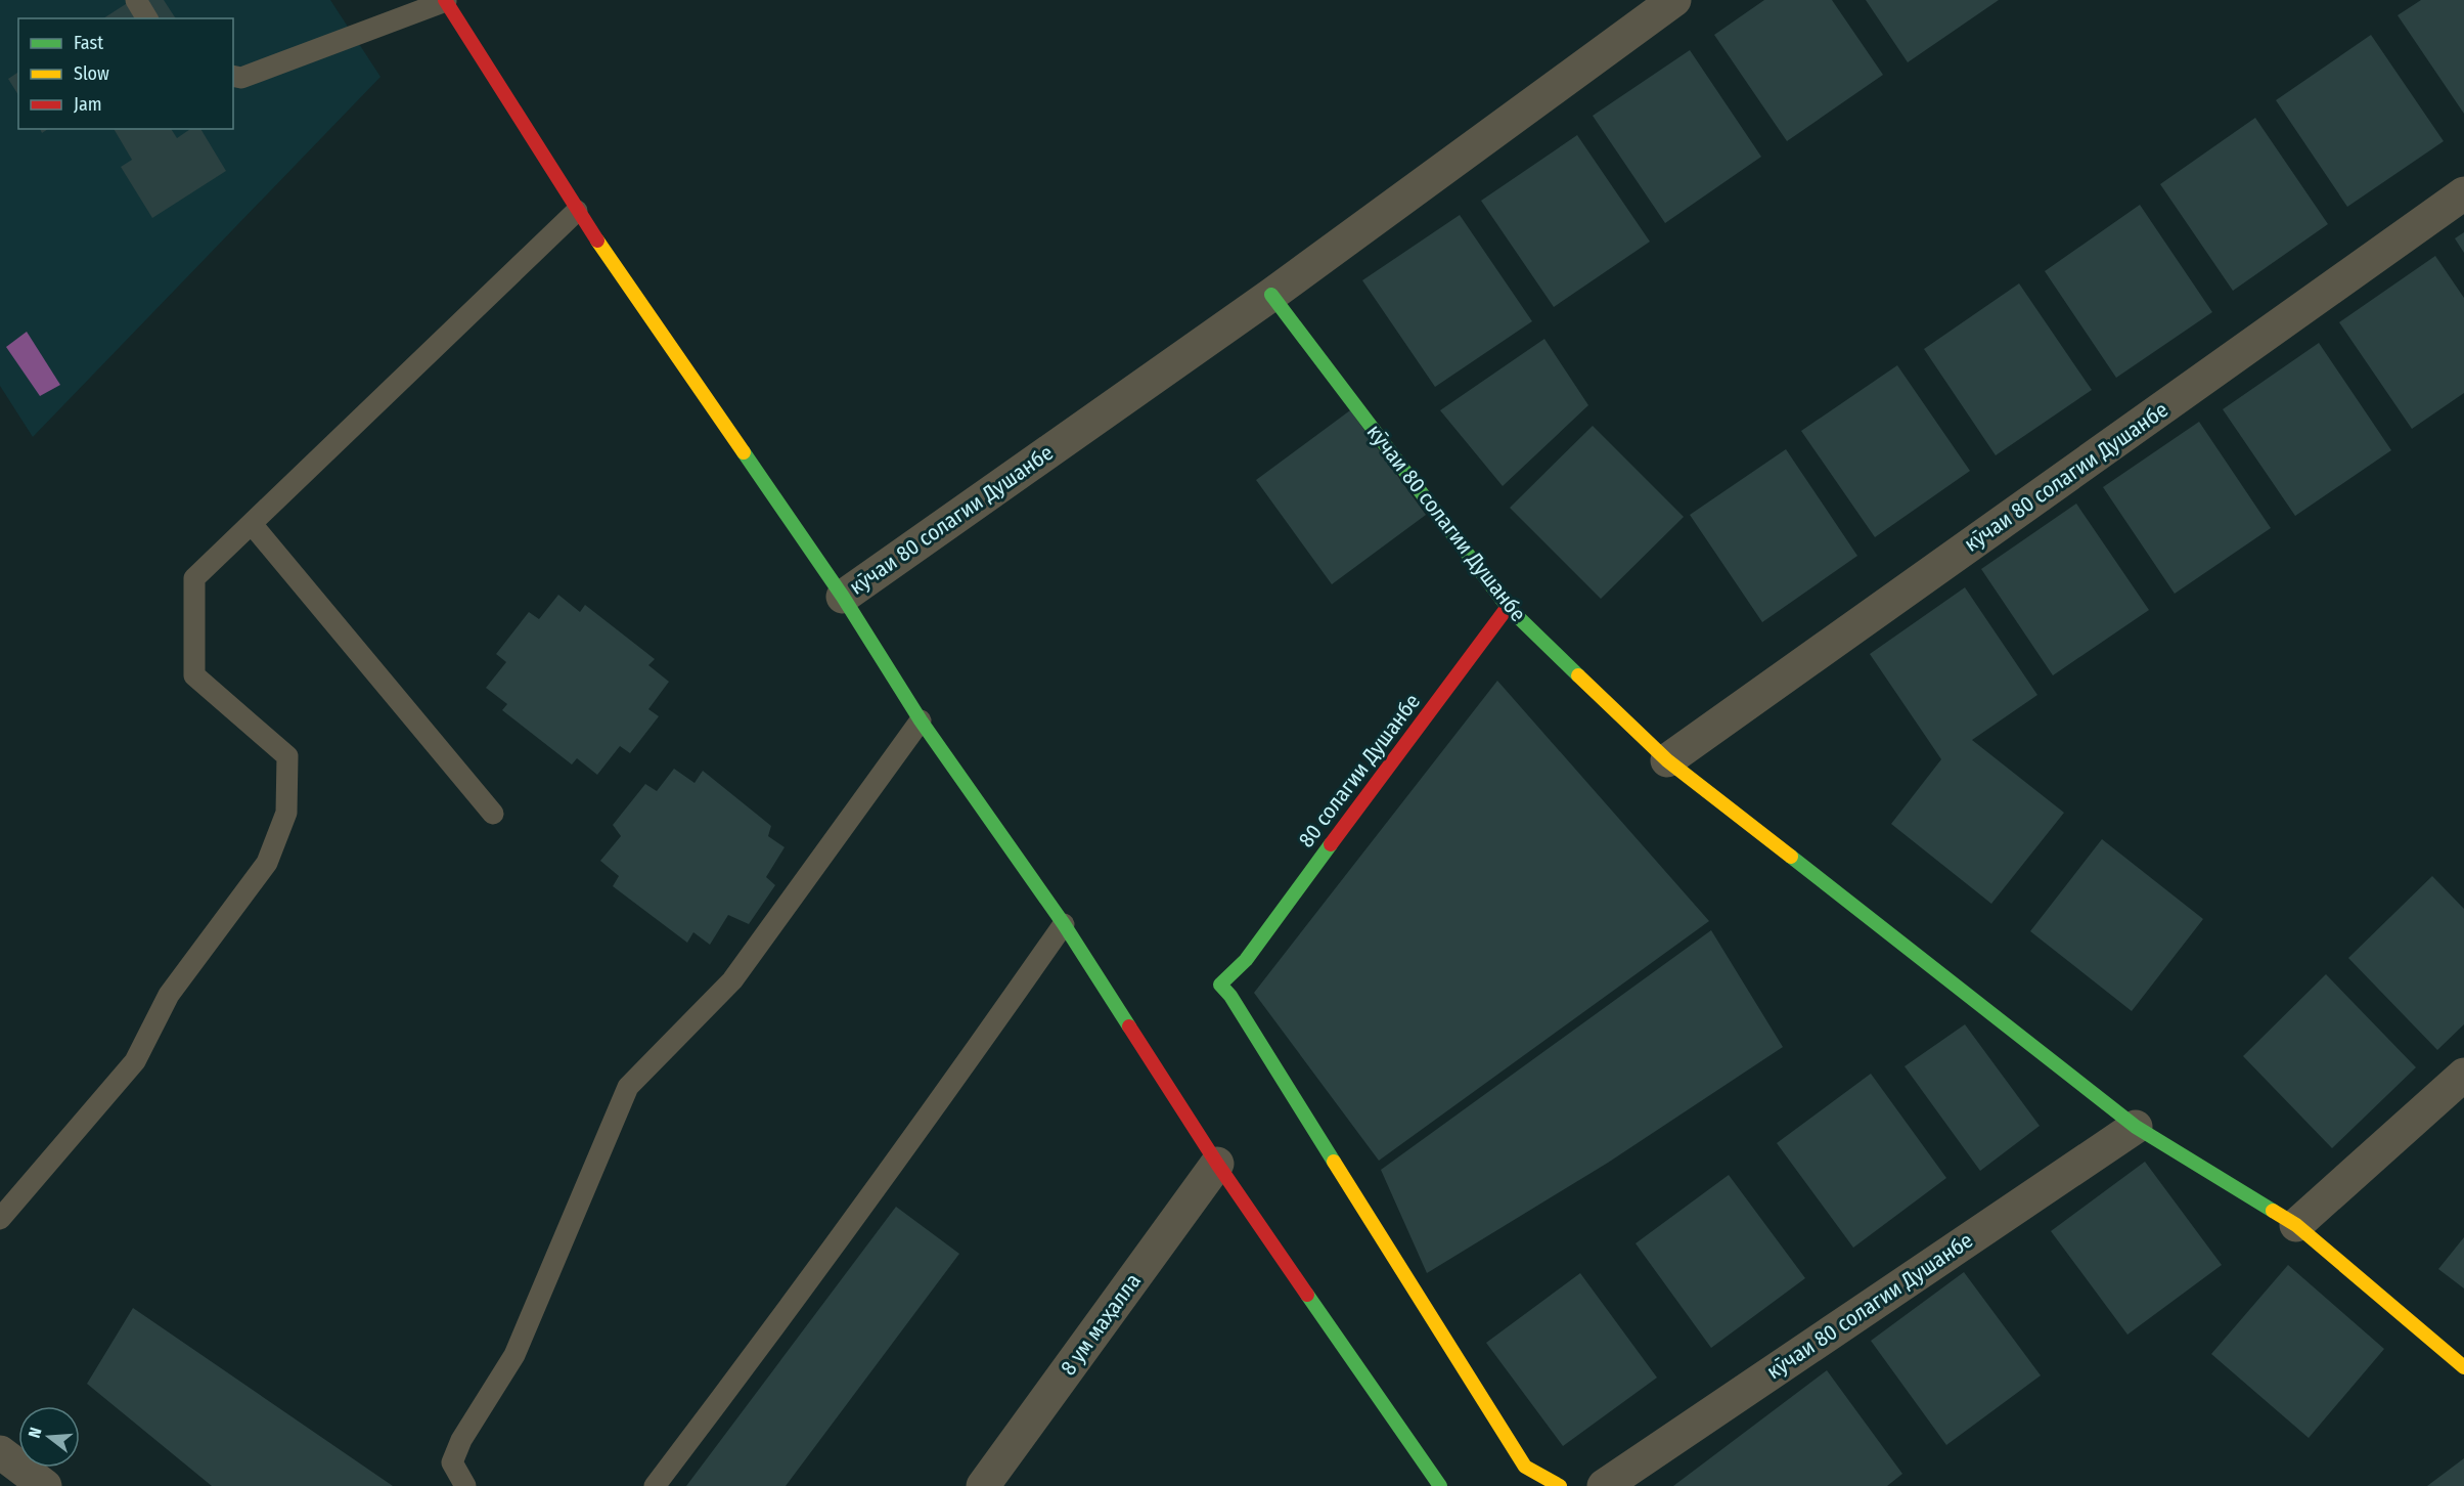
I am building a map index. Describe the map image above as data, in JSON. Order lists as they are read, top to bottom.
{
  "streets": {
    "street": ["кӯчаи 80 солагии Душанбе", "80 солагии Душанбе", "8 ум маҳалла"]
  },
  "crossings": [
    ["кӯчаи 80 солагии Душанбе", "80 солагии Душанбе"]
  ],
  "legend": ["Fast", "Slow", "Jam"],
  "north": "left"
}
